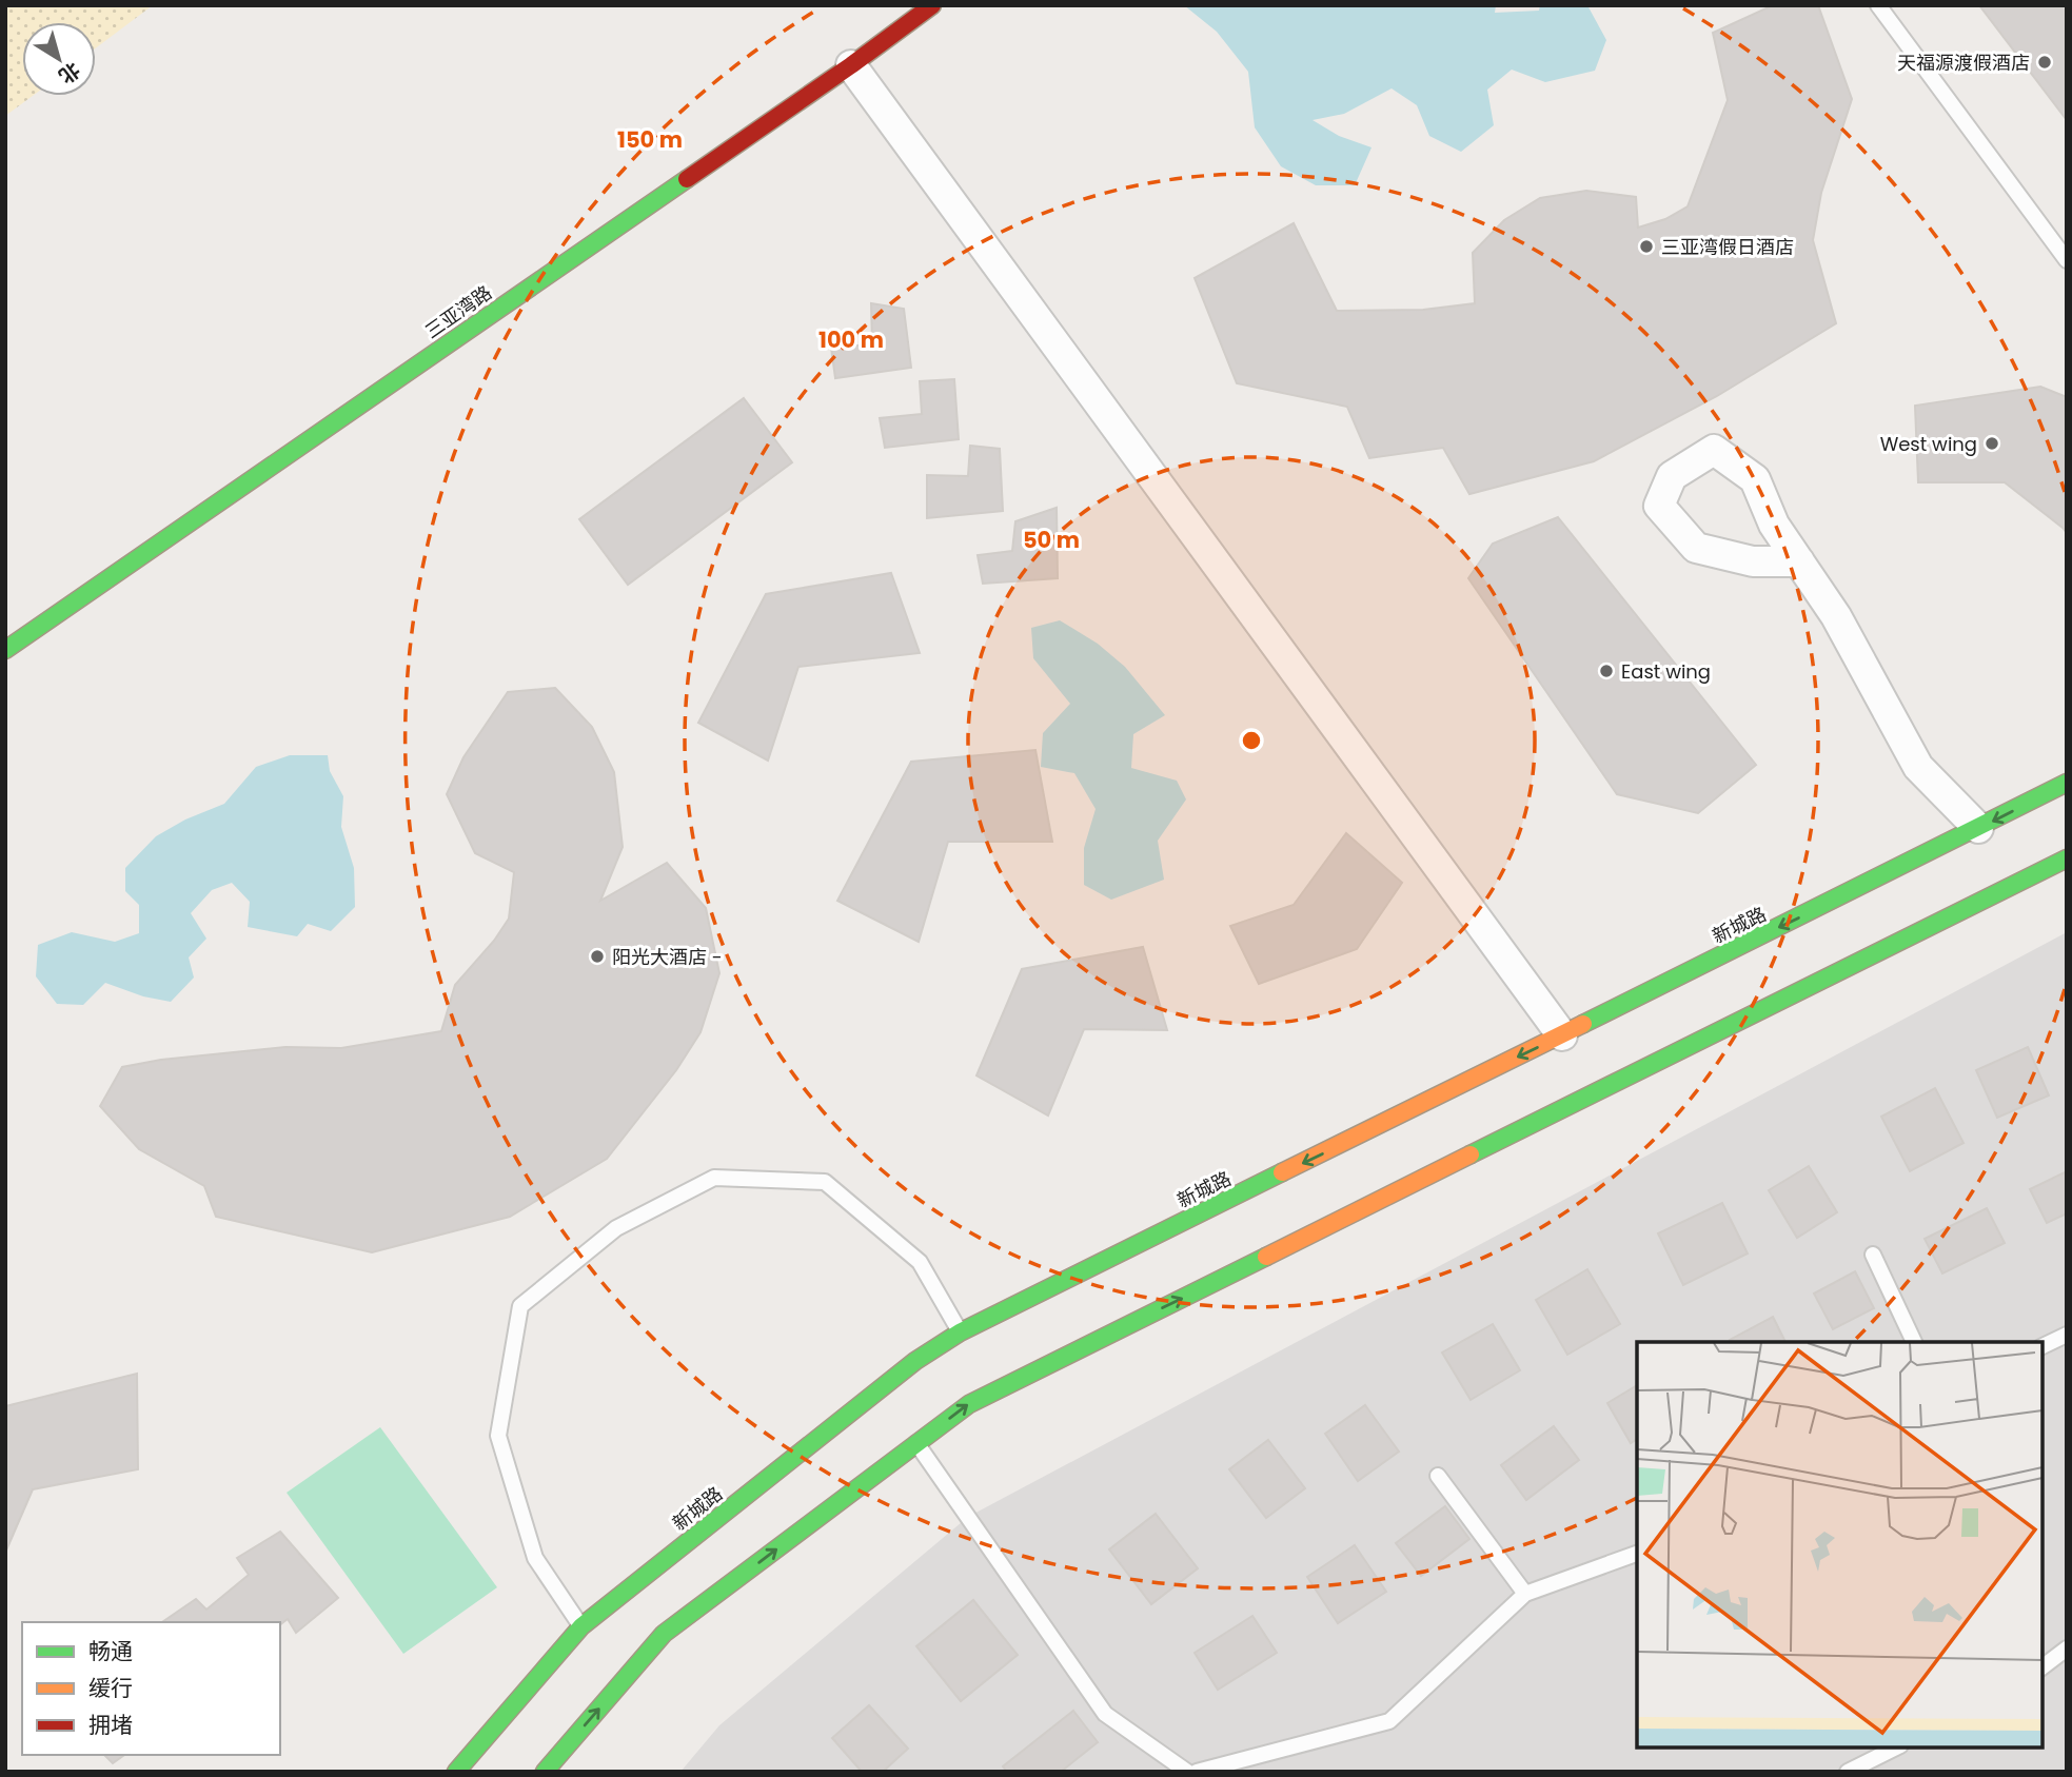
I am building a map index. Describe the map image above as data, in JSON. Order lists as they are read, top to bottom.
{
  "streets": {
    "main road": ["三亚湾路", "新城路"]
  },
  "places": [
    "天福源渡假酒店",
    "三亚湾假日酒店",
    "West wing",
    "East wing",
    "阳光大酒店 -"
  ],
  "legend": ["畅通", "缓行", "拥堵"],
  "north": "bottom right",
  "rings": ["150 m", "100 m", "50 m"]
}
